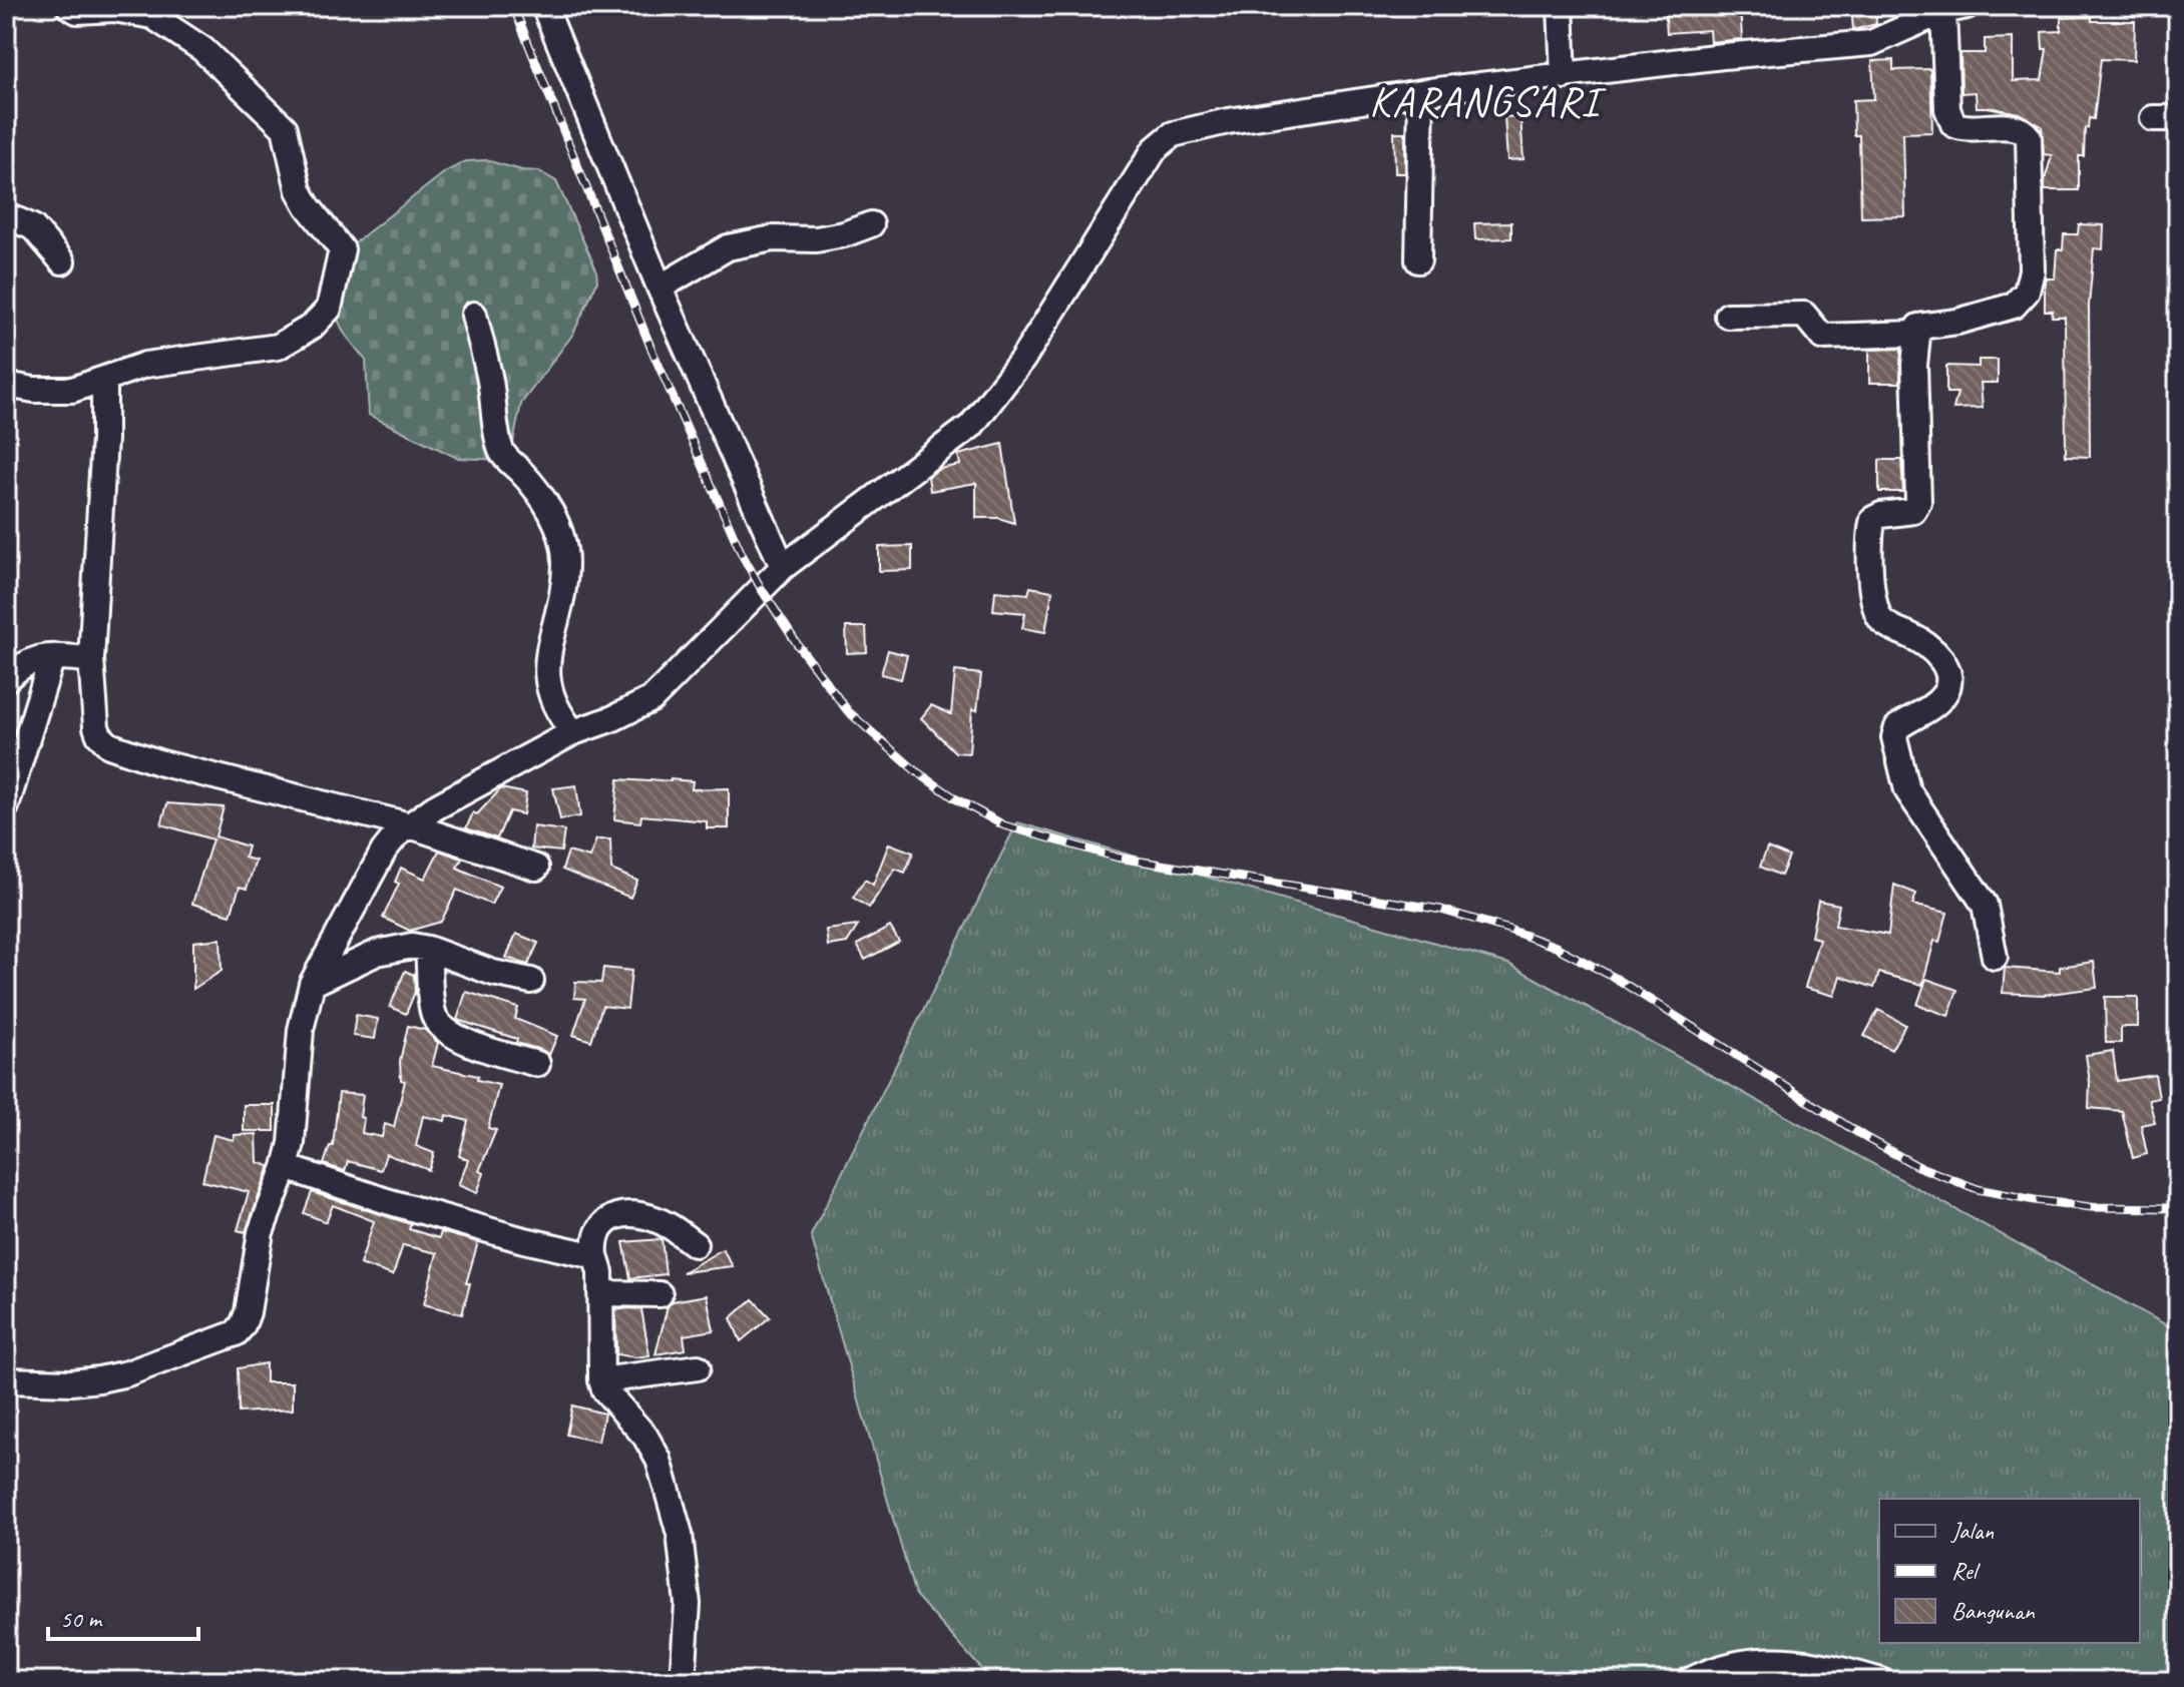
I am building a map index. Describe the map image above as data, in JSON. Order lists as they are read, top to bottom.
{
  "districts": ["KARANGSARI"],
  "legend": ["Jalan", "Rel", "Bangunan"],
  "scale_bar": "50 m"
}
